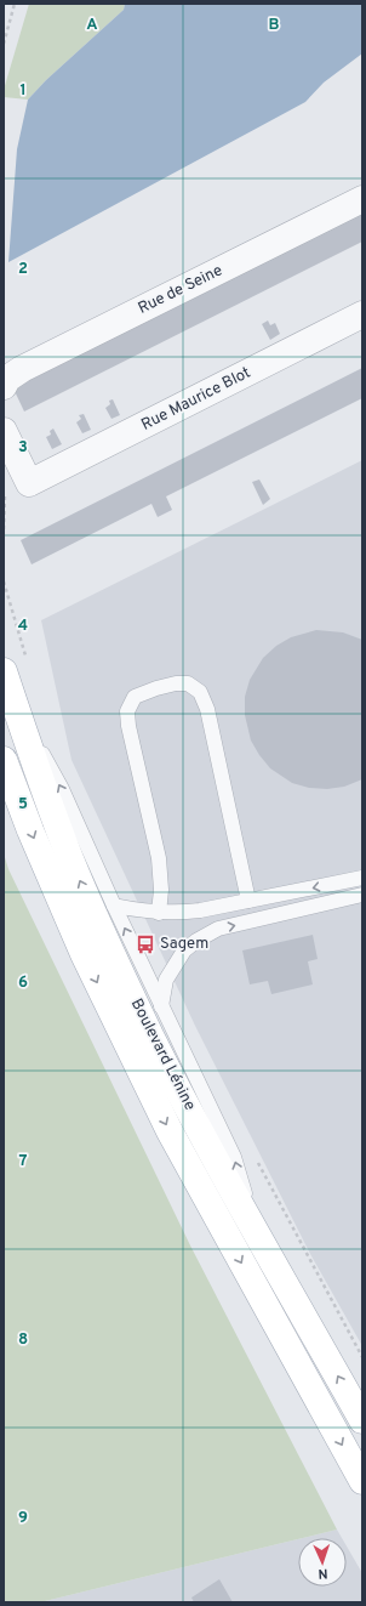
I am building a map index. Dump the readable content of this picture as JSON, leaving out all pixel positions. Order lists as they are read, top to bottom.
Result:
{
  "streets": {
    "main road": ["Boulevard Lénine"],
    "street": ["Rue de Seine", "Rue Maurice Blot"]
  },
  "places": {
    "bus stop": ["Sagem"]
  },
  "north": "bottom",
  "grid": {
    "columns": ["A", "B"],
    "rows": [
      "1",
      "2",
      "3",
      "4",
      "5",
      "6",
      "7",
      "8",
      "9"
    ]
  }
}
